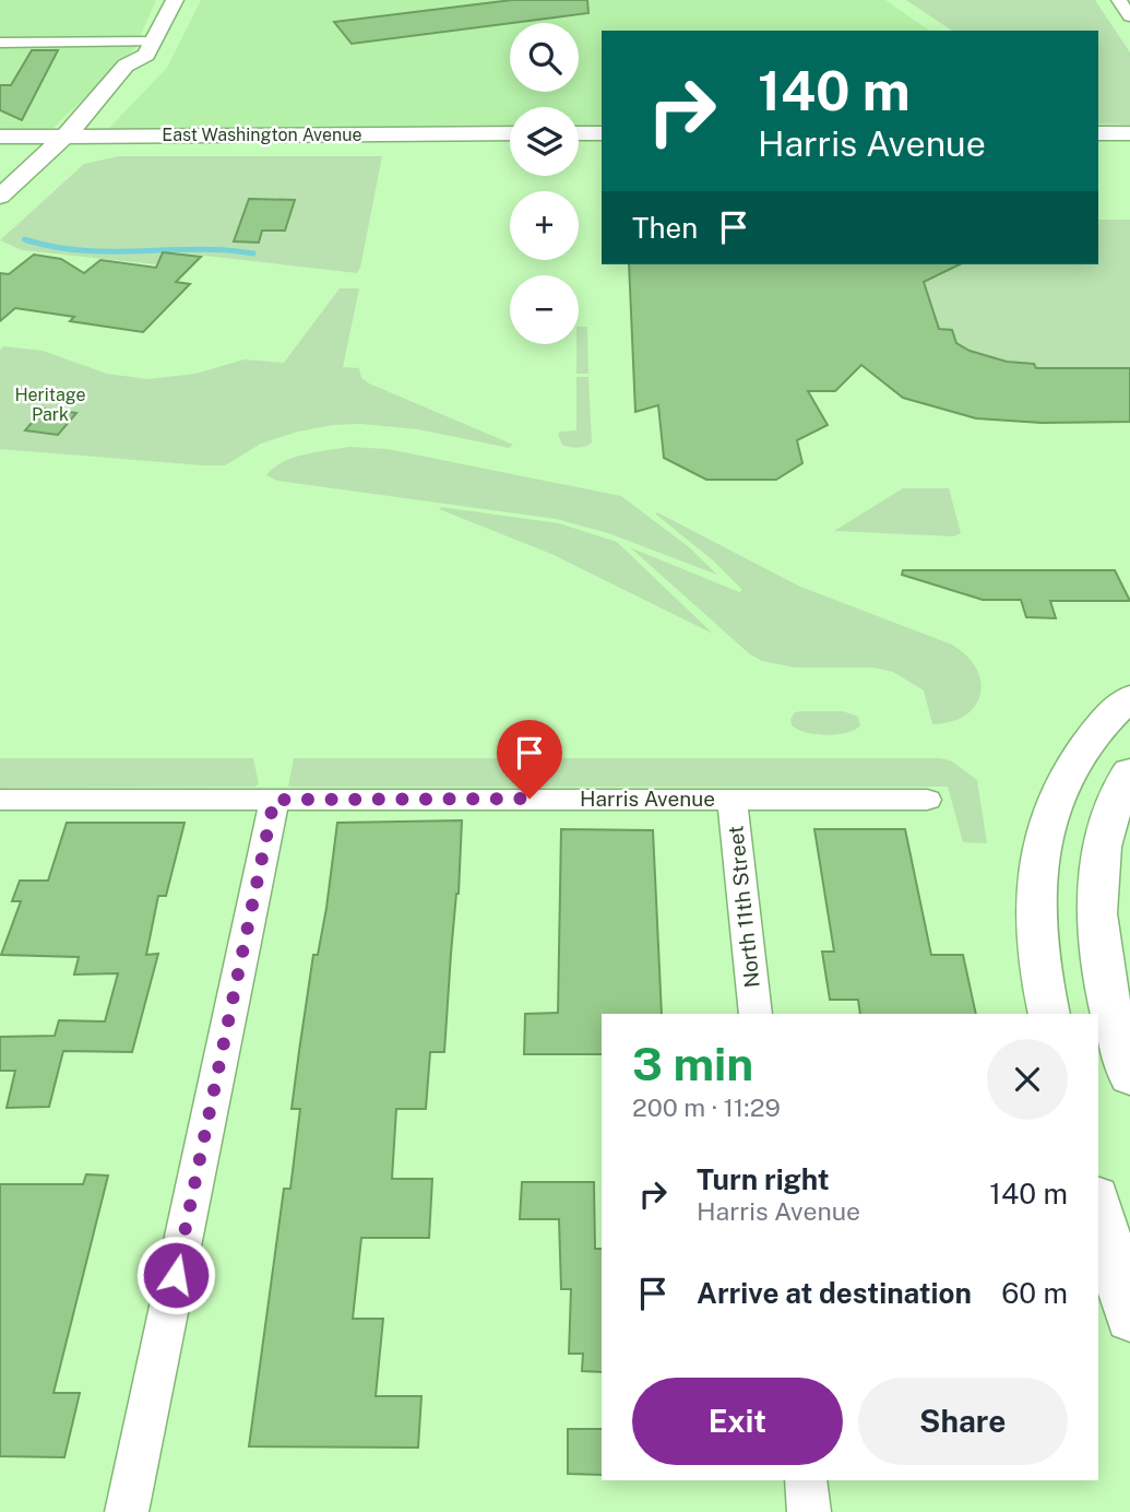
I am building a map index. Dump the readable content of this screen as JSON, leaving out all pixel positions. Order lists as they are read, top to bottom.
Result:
{
  "streets": {
    "main road": ["East Washington Avenue"],
    "street": ["Harris Avenue", "North 11th Street"]
  },
  "crossings": [
    ["Harris Avenue", "North 11th Street"]
  ],
  "parks": ["Heritage Park"],
  "page": {
    "map_buttons": ["+", "−"],
    "turn": ["140 m", "Harris Avenue"],
    "then": "Then",
    "heading": ["3 min", "200 m · 11:29"],
    "list": [
      {
        "name": "Turn right",
        "note": "Harris Avenue",
        "value": "140 m"
      },
      {
        "name": "Arrive at destination",
        "value": "60 m"
      }
    ],
    "buttons": ["Exit", "Share"]
  }
}
